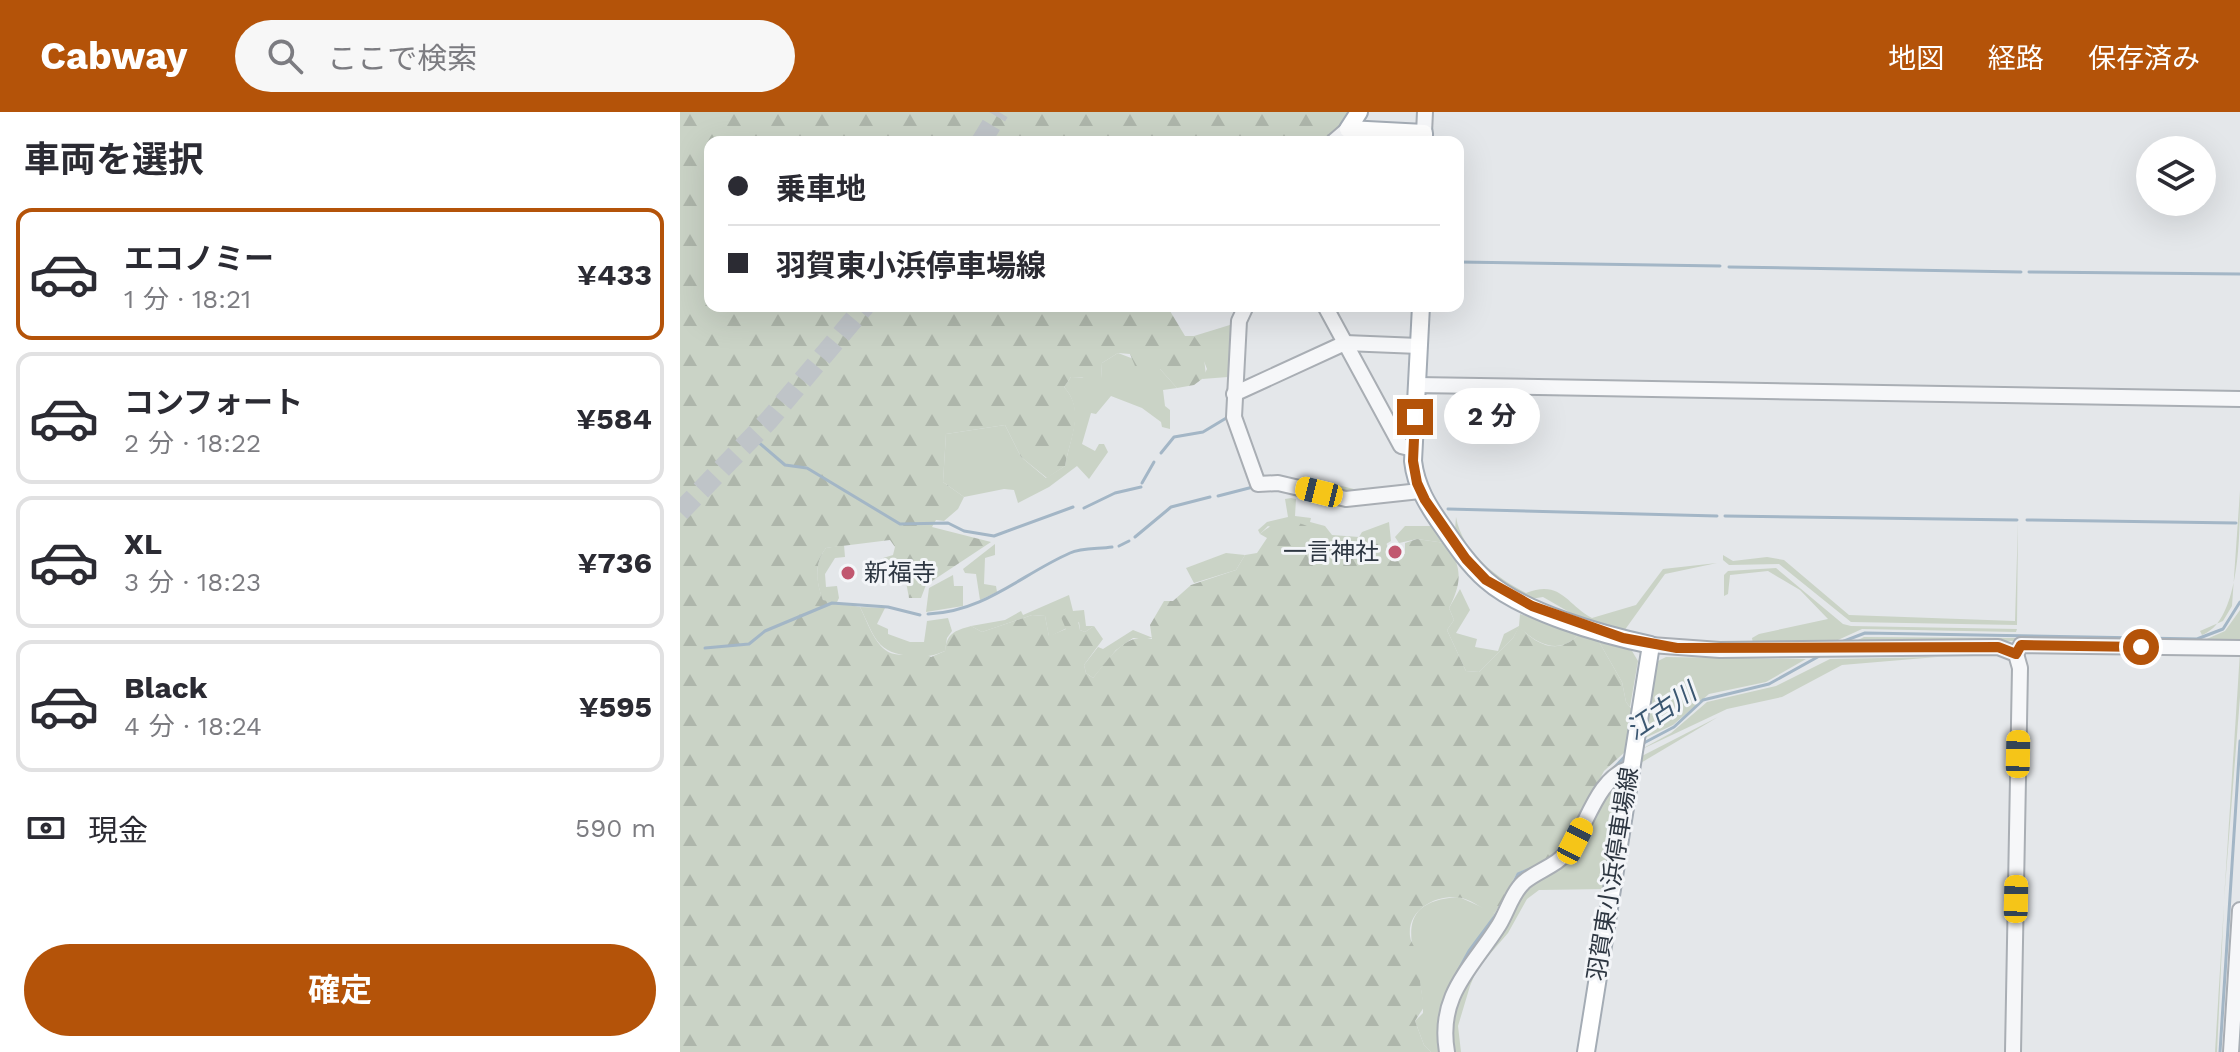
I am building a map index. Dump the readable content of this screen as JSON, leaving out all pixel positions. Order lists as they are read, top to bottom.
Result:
{
  "streets": {
    "main road": ["羽賀東小浜停車場線"]
  },
  "water": ["江古川"],
  "places": ["一言神社", "新福寺"],
  "page": {
    "header": "Cabway",
    "search": "ここで検索",
    "nav": ["地図", "経路", "保存済み"],
    "heading": "車両を選択",
    "banner": ["乗車地", "羽賀東小浜停車場線"],
    "list": [
      {
        "name": "エコノミー",
        "note": "1 分 · 18:21",
        "value": "¥433"
      },
      {
        "name": "コンフォート",
        "note": "2 分 · 18:22",
        "value": "¥584"
      },
      {
        "name": "XL",
        "note": "3 分 · 18:23",
        "value": "¥736"
      },
      {
        "name": "Black",
        "note": "4 分 · 18:24",
        "value": "¥595"
      }
    ],
    "bubble": "2 分",
    "pay": ["現金", "590 m"],
    "buttons": "確定"
  }
}
